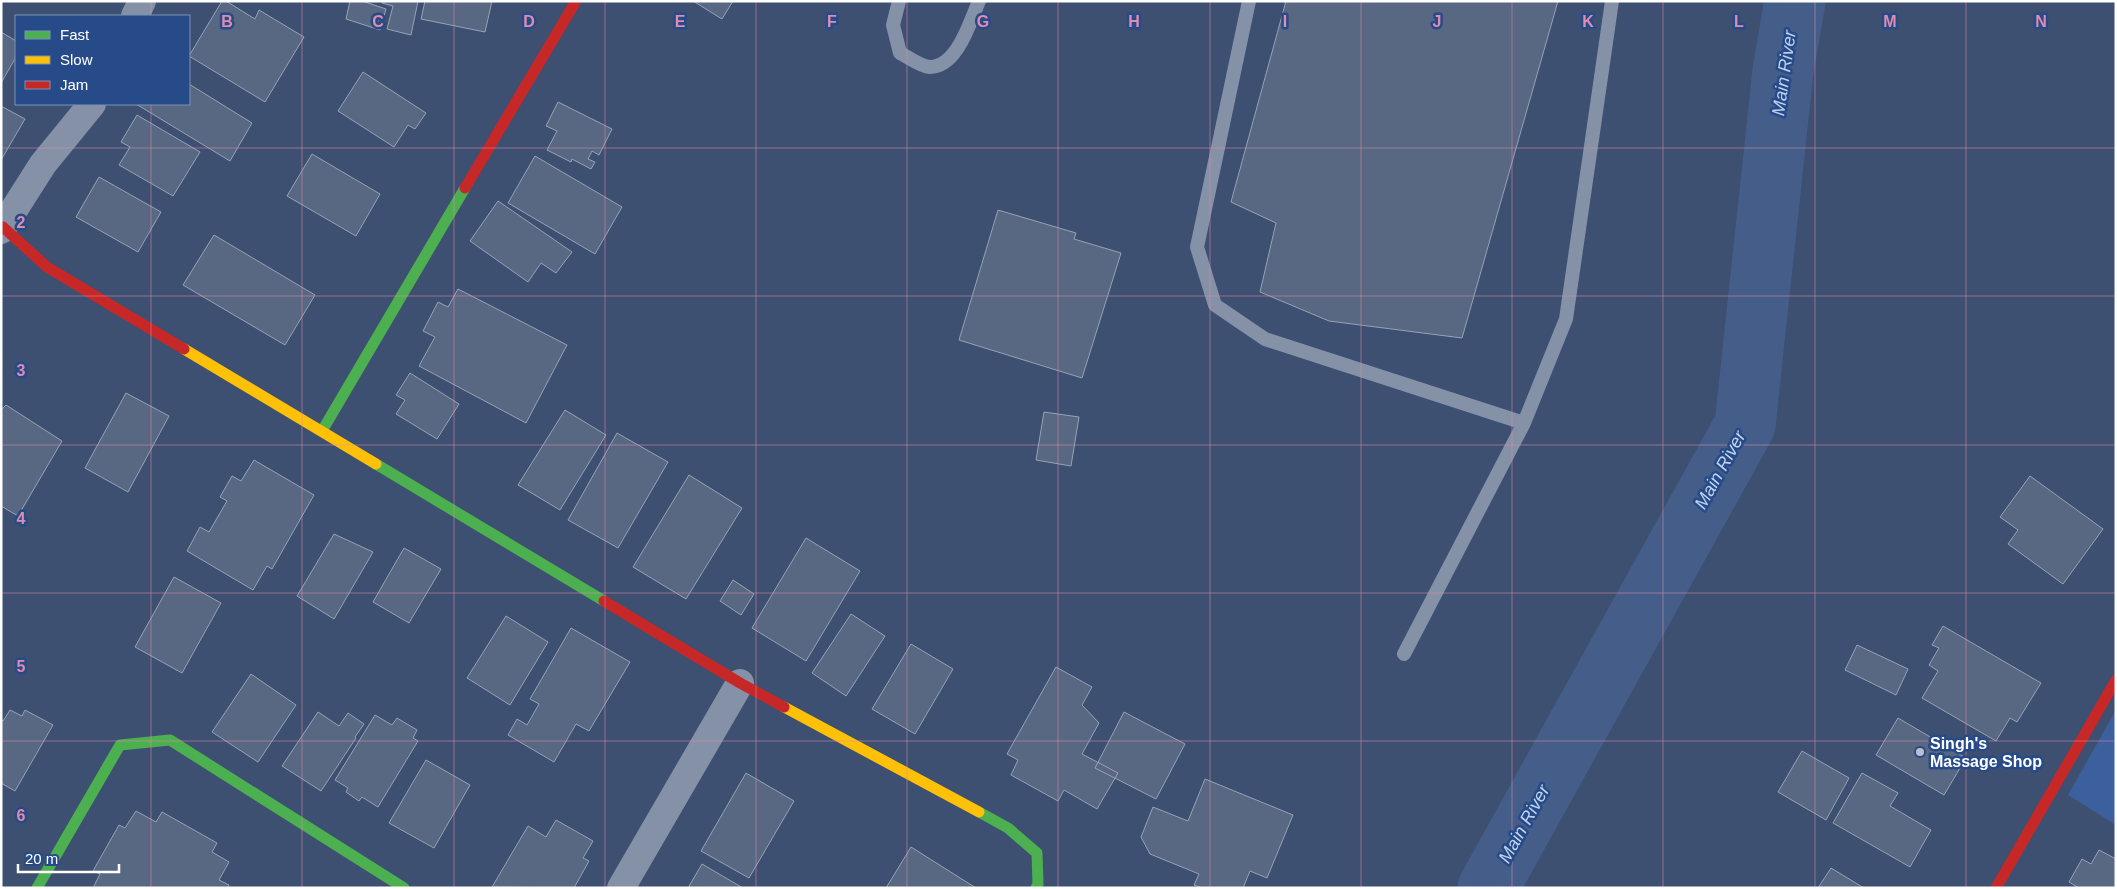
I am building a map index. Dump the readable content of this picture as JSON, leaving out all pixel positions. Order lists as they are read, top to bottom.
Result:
{
  "water": ["Main River"],
  "places": ["Singh's Massage Shop"],
  "legend": ["Fast", "Slow", "Jam"],
  "scale_bar": "20 m",
  "grid": {
    "columns": [
      "B",
      "C",
      "D",
      "E",
      "F",
      "G",
      "H",
      "I",
      "J",
      "K",
      "L",
      "M",
      "N"
    ],
    "rows": [
      "2",
      "3",
      "4",
      "5",
      "6"
    ]
  }
}
